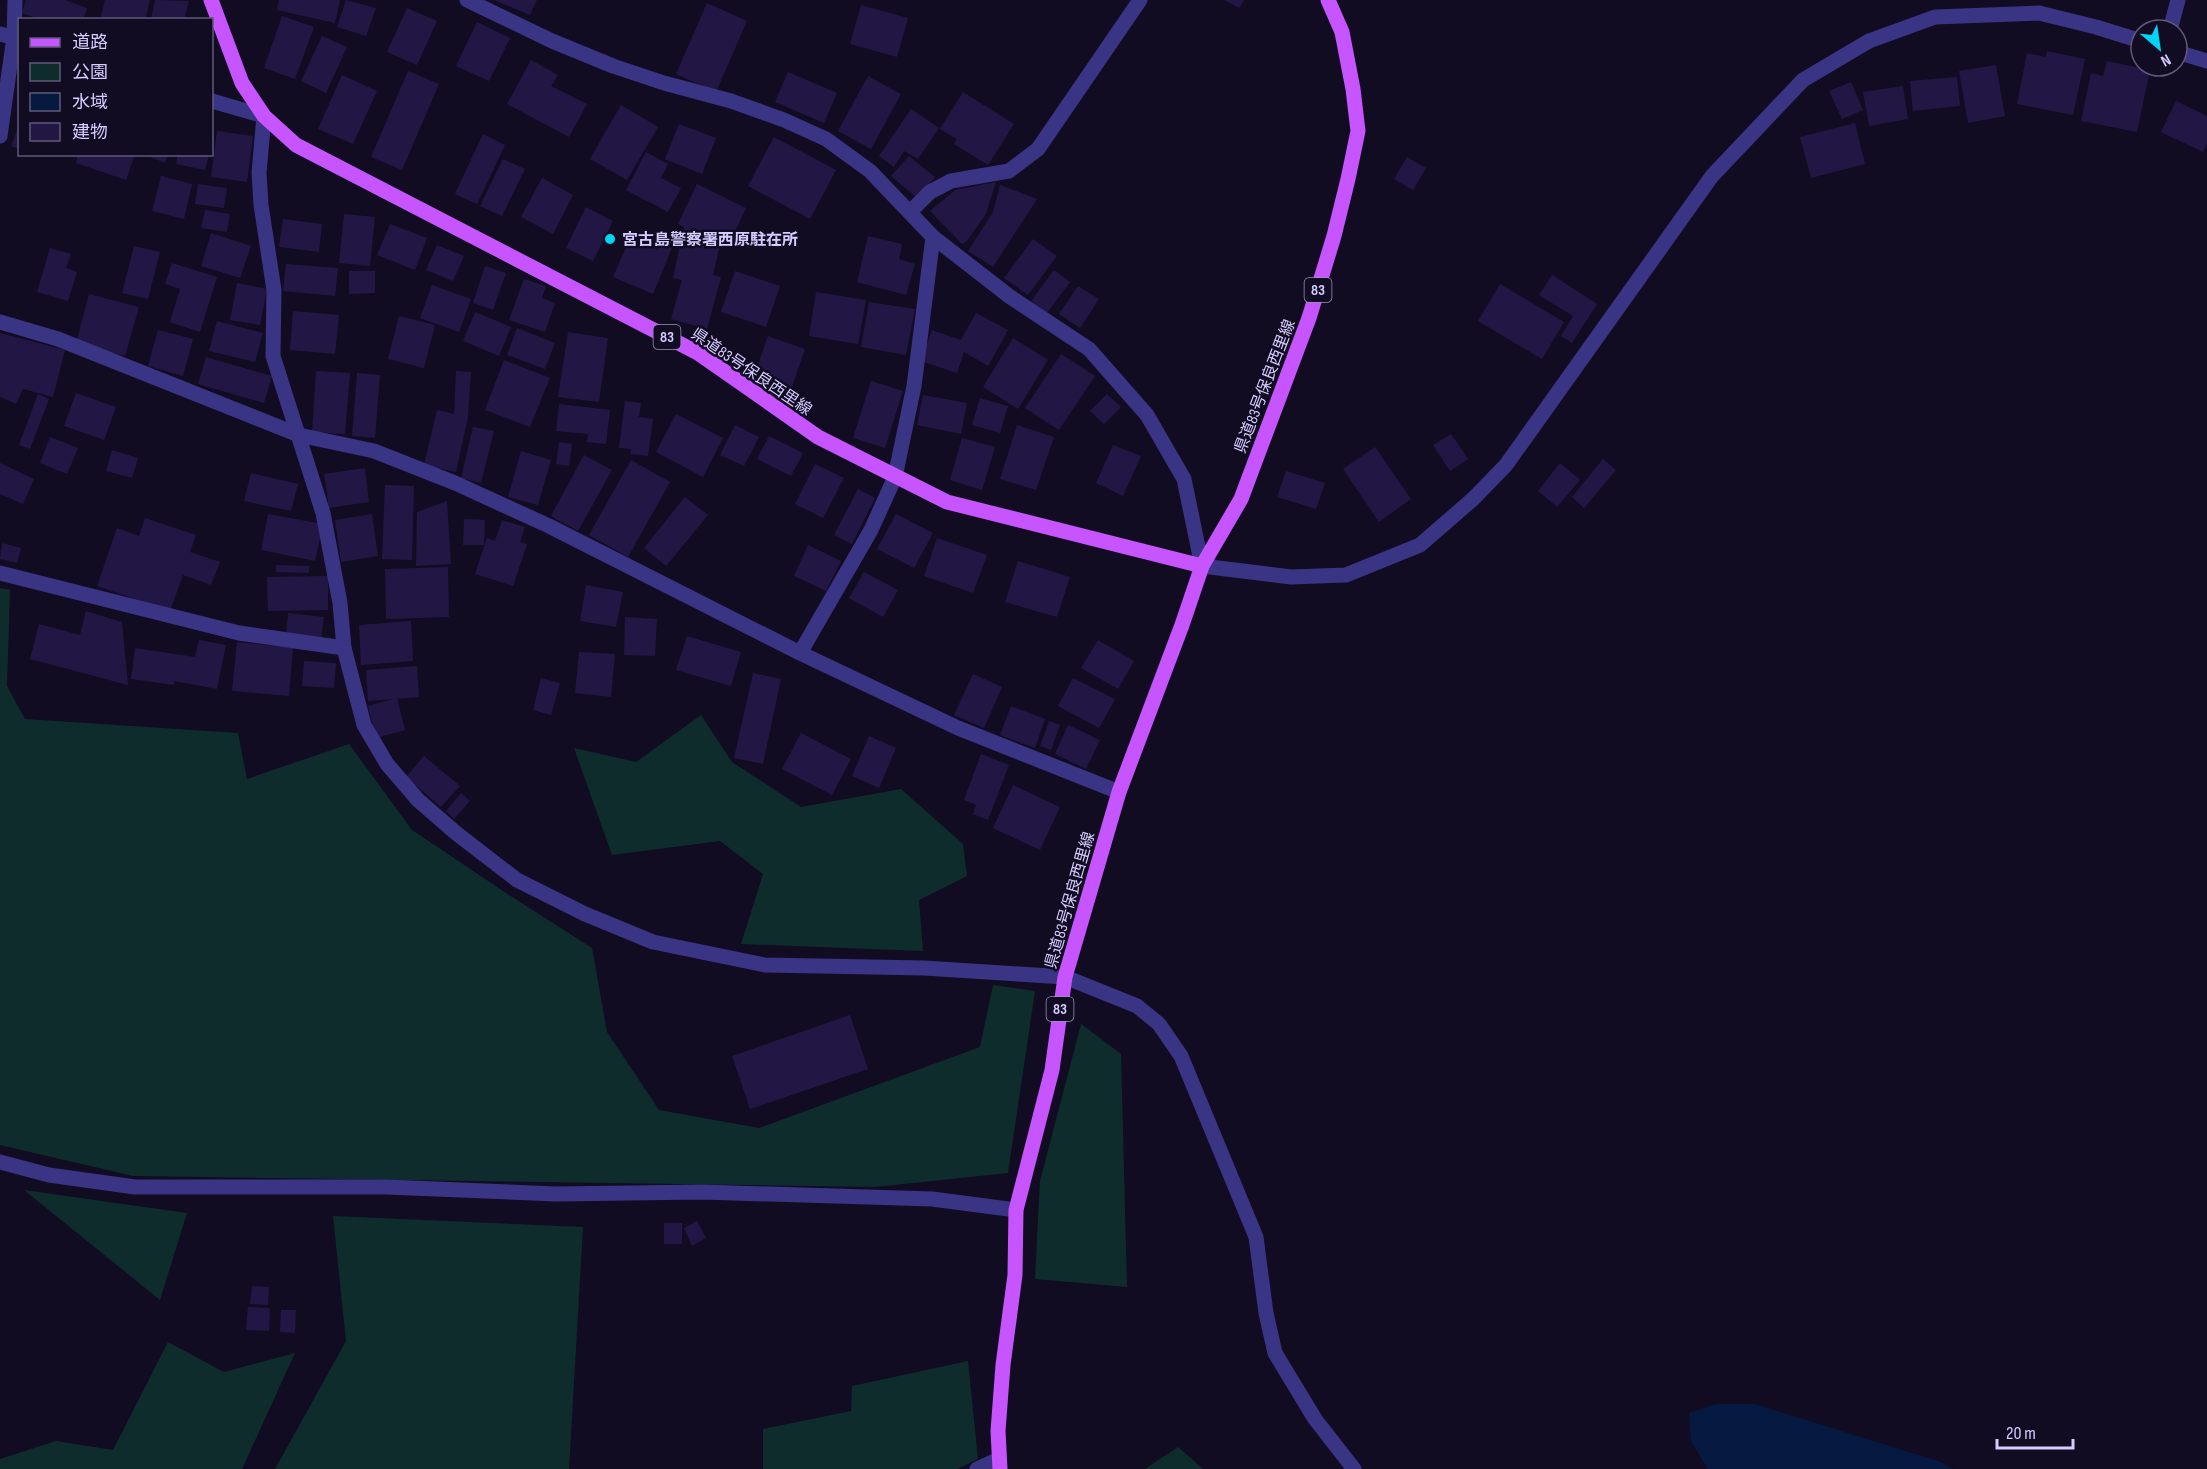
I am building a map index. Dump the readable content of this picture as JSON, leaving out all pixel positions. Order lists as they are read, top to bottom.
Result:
{
  "streets": {
    "main road": ["83", "県道83号保良西里線"]
  },
  "places": ["宮古島警察署西原駐在所"],
  "legend": [
    "道路",
    "公園",
    "水域",
    "建物"
  ],
  "scale_bar": "20 m",
  "north": "bottom right"
}
